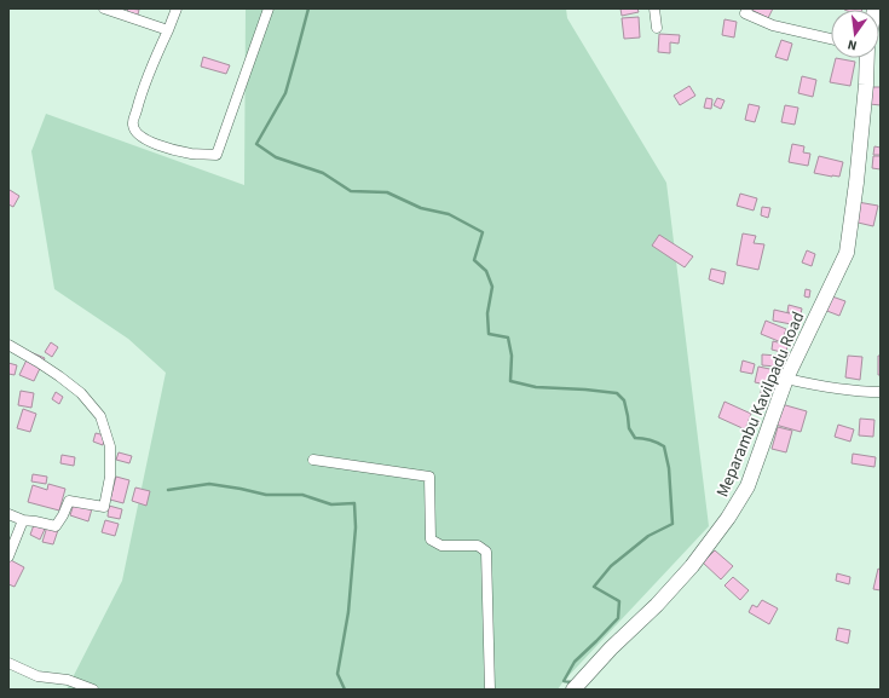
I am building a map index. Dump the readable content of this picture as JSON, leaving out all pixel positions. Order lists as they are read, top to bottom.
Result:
{
  "streets": {
    "main road": ["Meparambu Kavilpadu Road"]
  },
  "north": "bottom"
}
